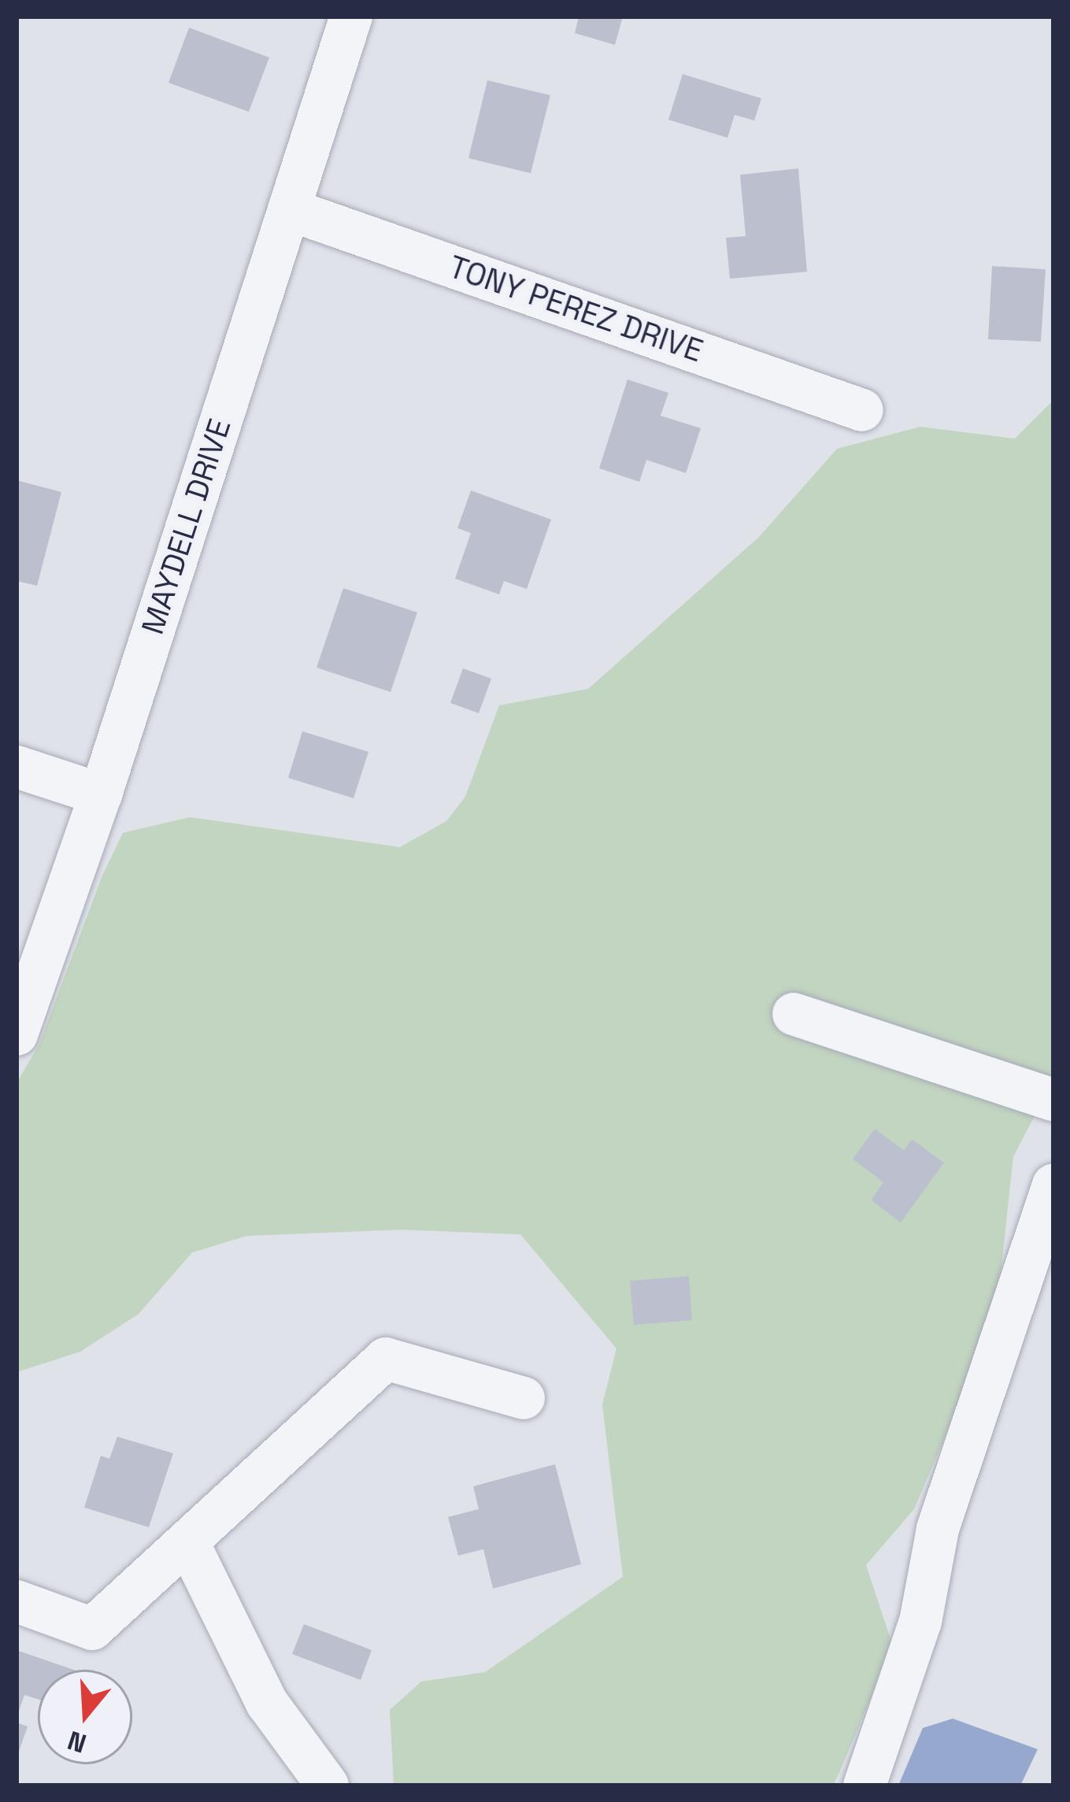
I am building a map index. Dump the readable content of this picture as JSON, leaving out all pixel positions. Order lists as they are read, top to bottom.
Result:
{
  "streets": {
    "street": ["TONY PEREZ DRIVE", "MAYDELL DRIVE"]
  },
  "crossings": [
    ["TONY PEREZ DRIVE", "MAYDELL DRIVE"]
  ],
  "north": "bottom"
}
